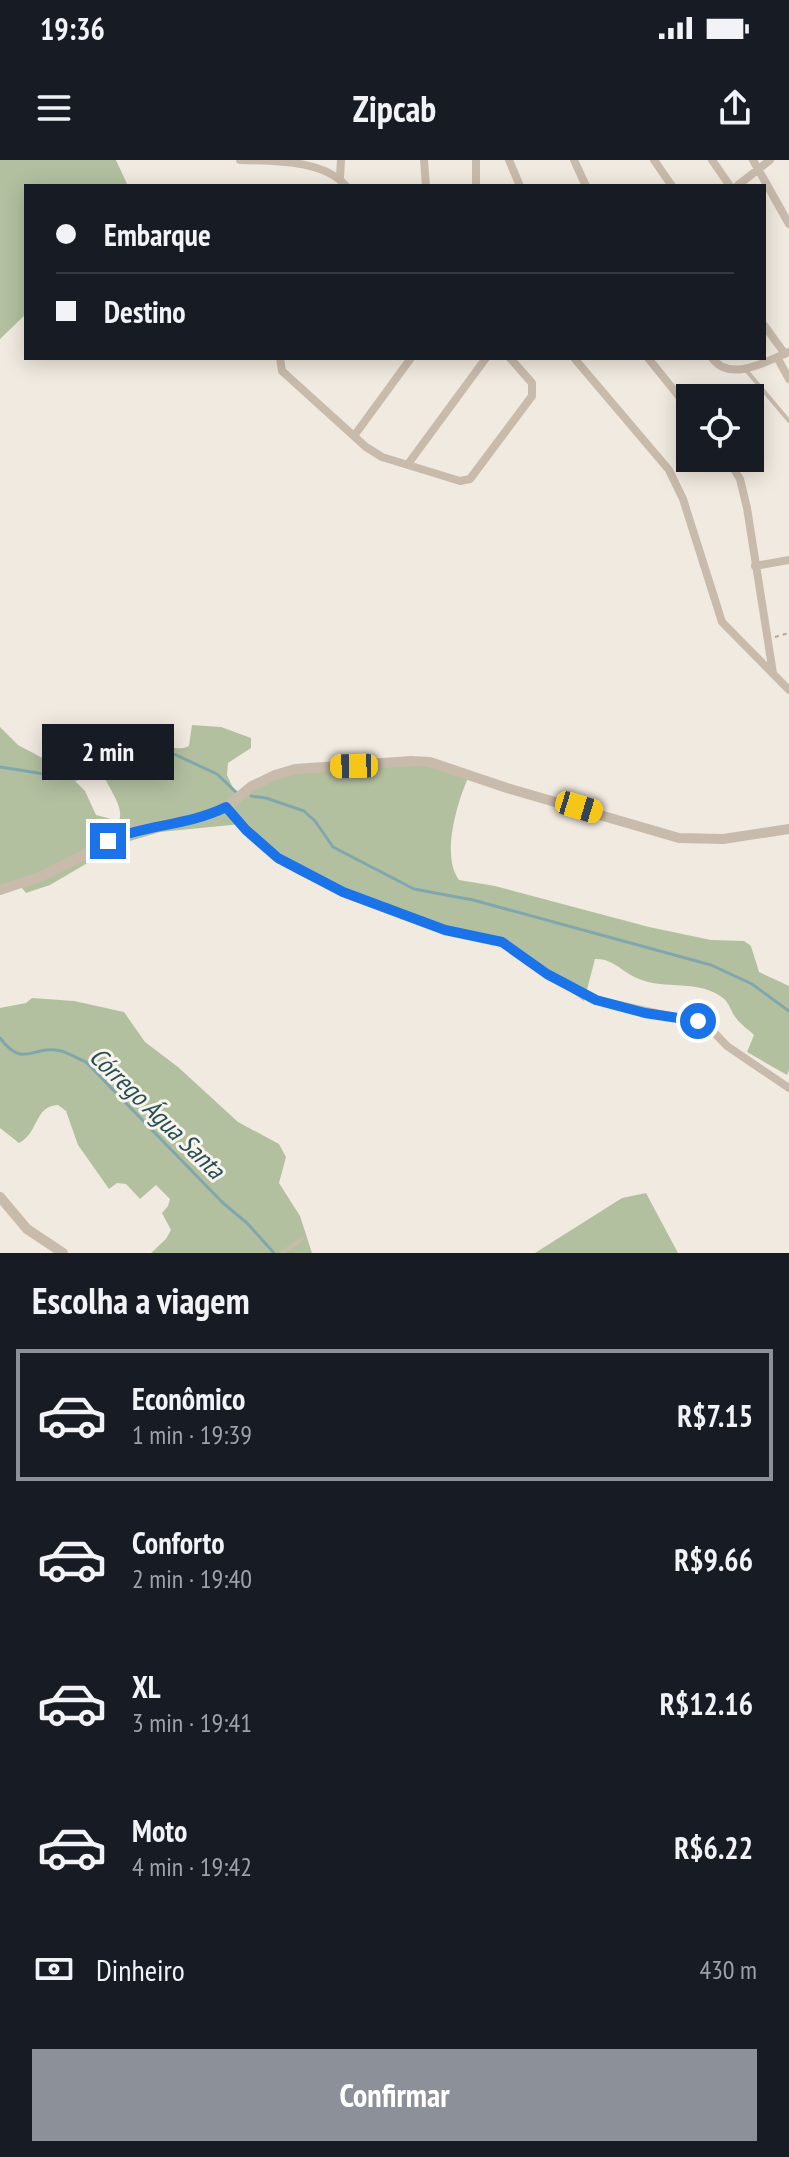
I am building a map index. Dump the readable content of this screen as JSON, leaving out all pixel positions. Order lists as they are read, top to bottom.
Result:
{
  "water": ["Córrego Água Santa"],
  "page": {
    "status": "19:36",
    "header": "Zipcab",
    "banner": ["Embarque", "Destino"],
    "bubble": "2 min",
    "heading": "Escolha a viagem",
    "list": [
      {
        "name": "Econômico",
        "note": "1 min · 19:39",
        "value": "R$7.15"
      },
      {
        "name": "Conforto",
        "note": "2 min · 19:40",
        "value": "R$9.66"
      },
      {
        "name": "XL",
        "note": "3 min · 19:41",
        "value": "R$12.16"
      },
      {
        "name": "Moto",
        "note": "4 min · 19:42",
        "value": "R$6.22"
      }
    ],
    "pay": ["Dinheiro", "430 m"],
    "buttons": "Confirmar"
  }
}
